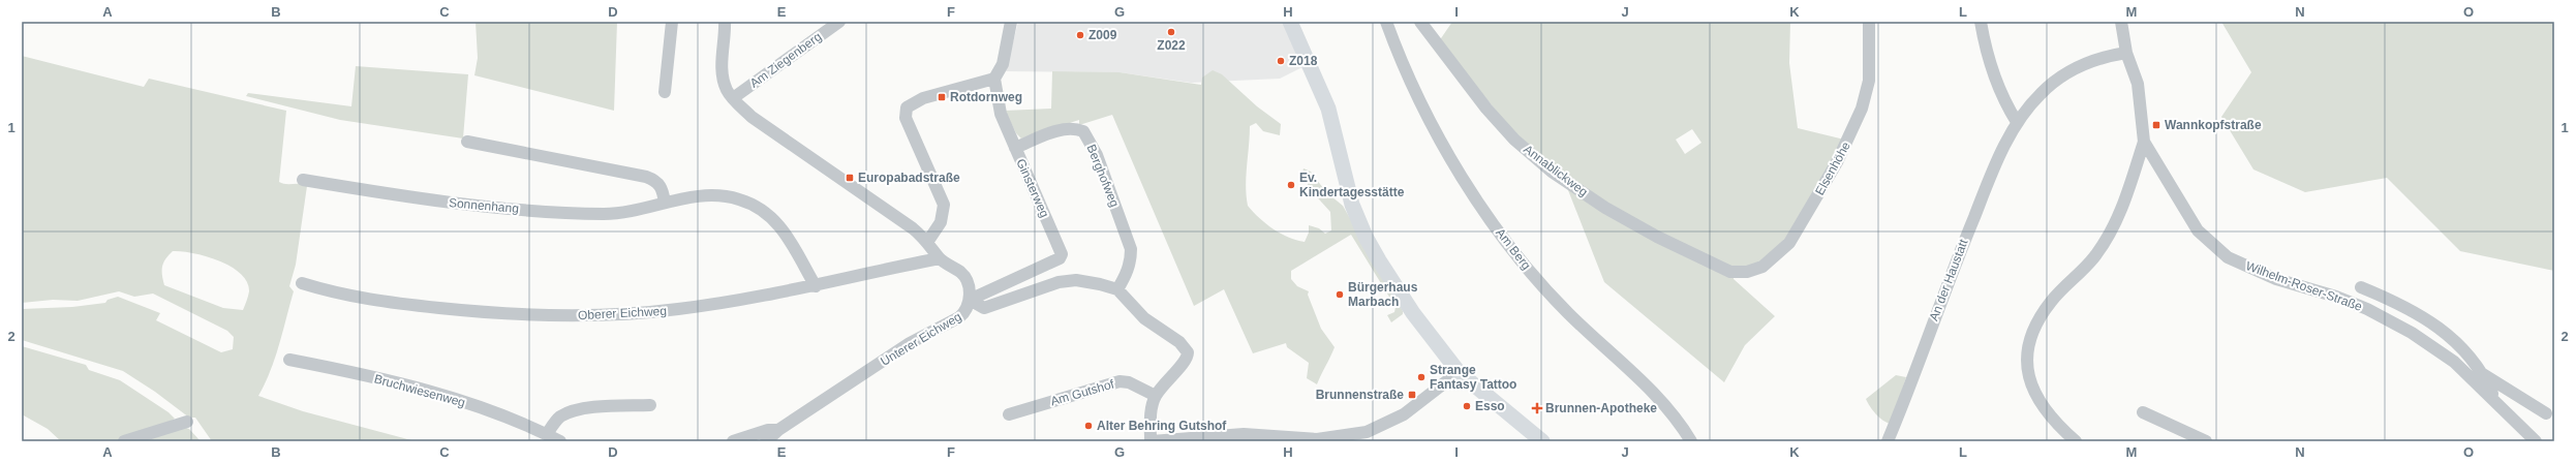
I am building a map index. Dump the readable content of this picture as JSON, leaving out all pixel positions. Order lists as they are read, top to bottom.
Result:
{
  "streets": {
    "street": [
      "Am Ziegenberg",
      "Elsenhöhe",
      "Annablickweg",
      "Berghofweg",
      "Ginsterweg",
      "Sonnenhang",
      "Am Berg",
      "An der Haustatt",
      "Wilhelm-Roser-Straße",
      "Oberer Eichweg",
      "Unterer Eichweg",
      "Bruchwiesenweg",
      "Am Gutshof"
    ]
  },
  "crossings": [
    ["Elsenhöhe", "Annablickweg"],
    ["Berghofweg", "Ginsterweg"],
    ["Ginsterweg", "Unterer Eichweg"],
    ["Sonnenhang", "Oberer Eichweg"],
    ["Oberer Eichweg", "Unterer Eichweg"]
  ],
  "places": {
    "other": [
      "Z022",
      "Z009",
      "Z018",
      "Ev. Kindertagesstätte",
      "Bürgerhaus Marbach",
      "Strange Fantasy Tattoo",
      "Esso",
      "Alter Behring Gutshof"
    ],
    "transit": [
      "Rotdornweg",
      "Wannkopfstraße",
      "Europabadstraße",
      "Brunnenstraße"
    ],
    "health": ["Brunnen-Apotheke"]
  },
  "grid": {
    "columns": [
      "A",
      "B",
      "C",
      "D",
      "E",
      "F",
      "G",
      "H",
      "I",
      "J",
      "K",
      "L",
      "M",
      "N",
      "O"
    ],
    "rows": ["1", "2"]
  }
}
